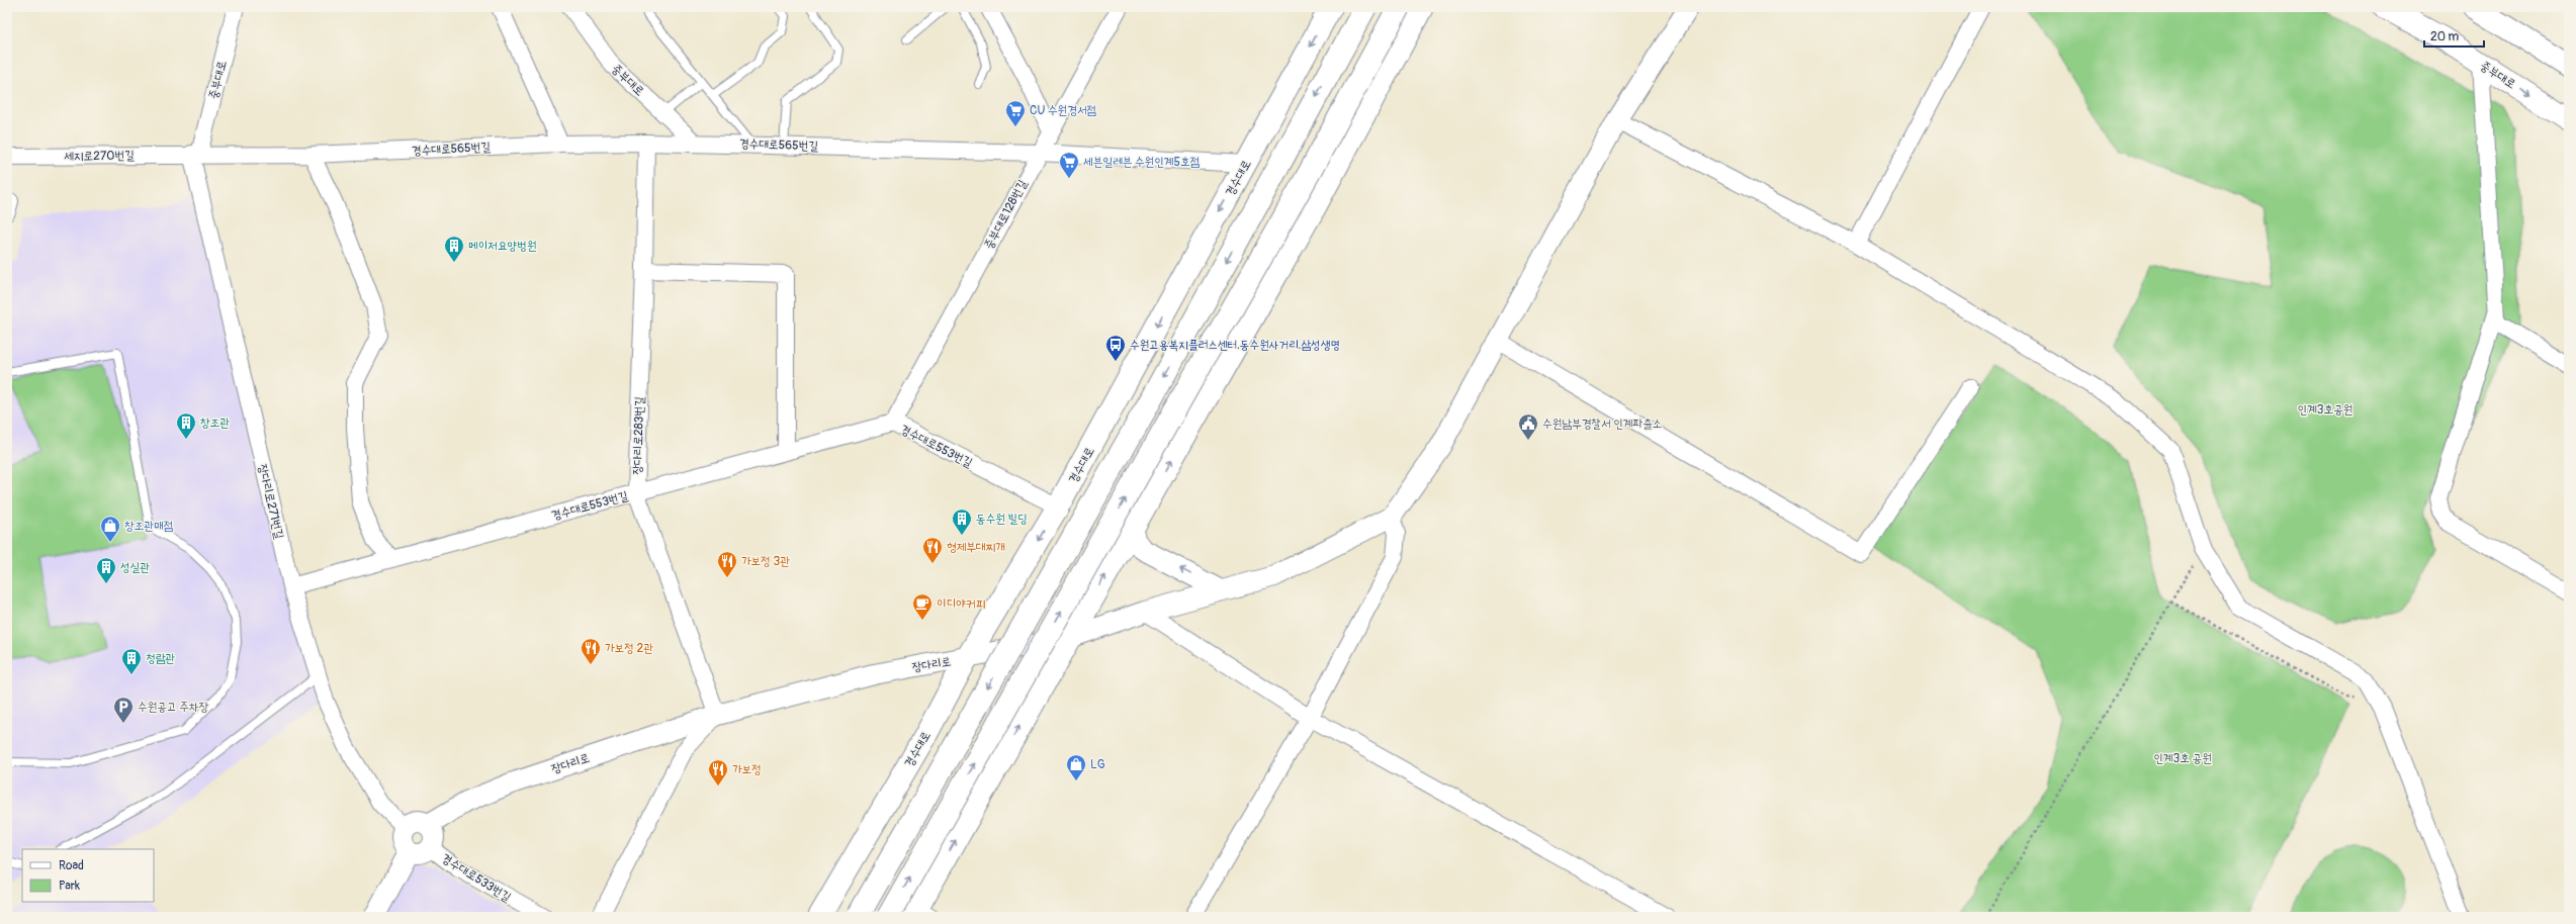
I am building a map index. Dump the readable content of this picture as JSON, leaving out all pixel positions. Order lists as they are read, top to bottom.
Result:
{
  "streets": {
    "main road": ["중부대로", "경수대로"],
    "street": [
      "경수대로565번길",
      "세지로270번길",
      "중부대로128번길",
      "장다리로283번길",
      "경수대로553번길",
      "장다리로271번길",
      "장다리로",
      "경수대로533번길"
    ]
  },
  "crossings": [
    ["중부대로", "경수대로565번길"],
    ["중부대로", "세지로270번길"],
    ["중부대로", "장다리로271번길"],
    ["경수대로565번길", "세지로270번길"],
    ["경수대로565번길", "경수대로"],
    ["경수대로565번길", "중부대로128번길"],
    ["경수대로565번길", "장다리로283번길"],
    ["경수대로565번길", "장다리로271번길"],
    ["세지로270번길", "장다리로271번길"],
    ["경수대로", "경수대로553번길"],
    ["경수대로", "장다리로"],
    ["중부대로128번길", "경수대로553번길"],
    ["장다리로283번길", "경수대로553번길"],
    ["장다리로283번길", "장다리로"],
    ["경수대로553번길", "장다리로271번길"],
    ["장다리로271번길", "장다리로"],
    ["장다리로271번길", "경수대로533번길"],
    ["장다리로", "경수대로533번길"]
  ],
  "parks": ["인계3호공원", "인계3호 공원"],
  "places": {
    "supermarket": ["CU 수원경서점", "세븐일레븐 수원인계5호점"],
    "building": [
      "메이저요양벙원",
      "창조관",
      "동수원 빌딩",
      "성실관",
      "청람관"
    ],
    "bus stop": ["수원고용복지플러스센터.동수원사거리.삼성생명"],
    "public building": ["수원남부경찰서 인계파출소"],
    "shop": ["창조관매점", "LG"],
    "restaurant": [
      "형제부대찌개",
      "가보정 3관",
      "가보정 2관",
      "가보정"
    ],
    "cafe": ["이디야커피"],
    "parking": ["수원공고 주차장"]
  },
  "legend": ["Road", "Park"],
  "scale_bar": "20 m"
}
